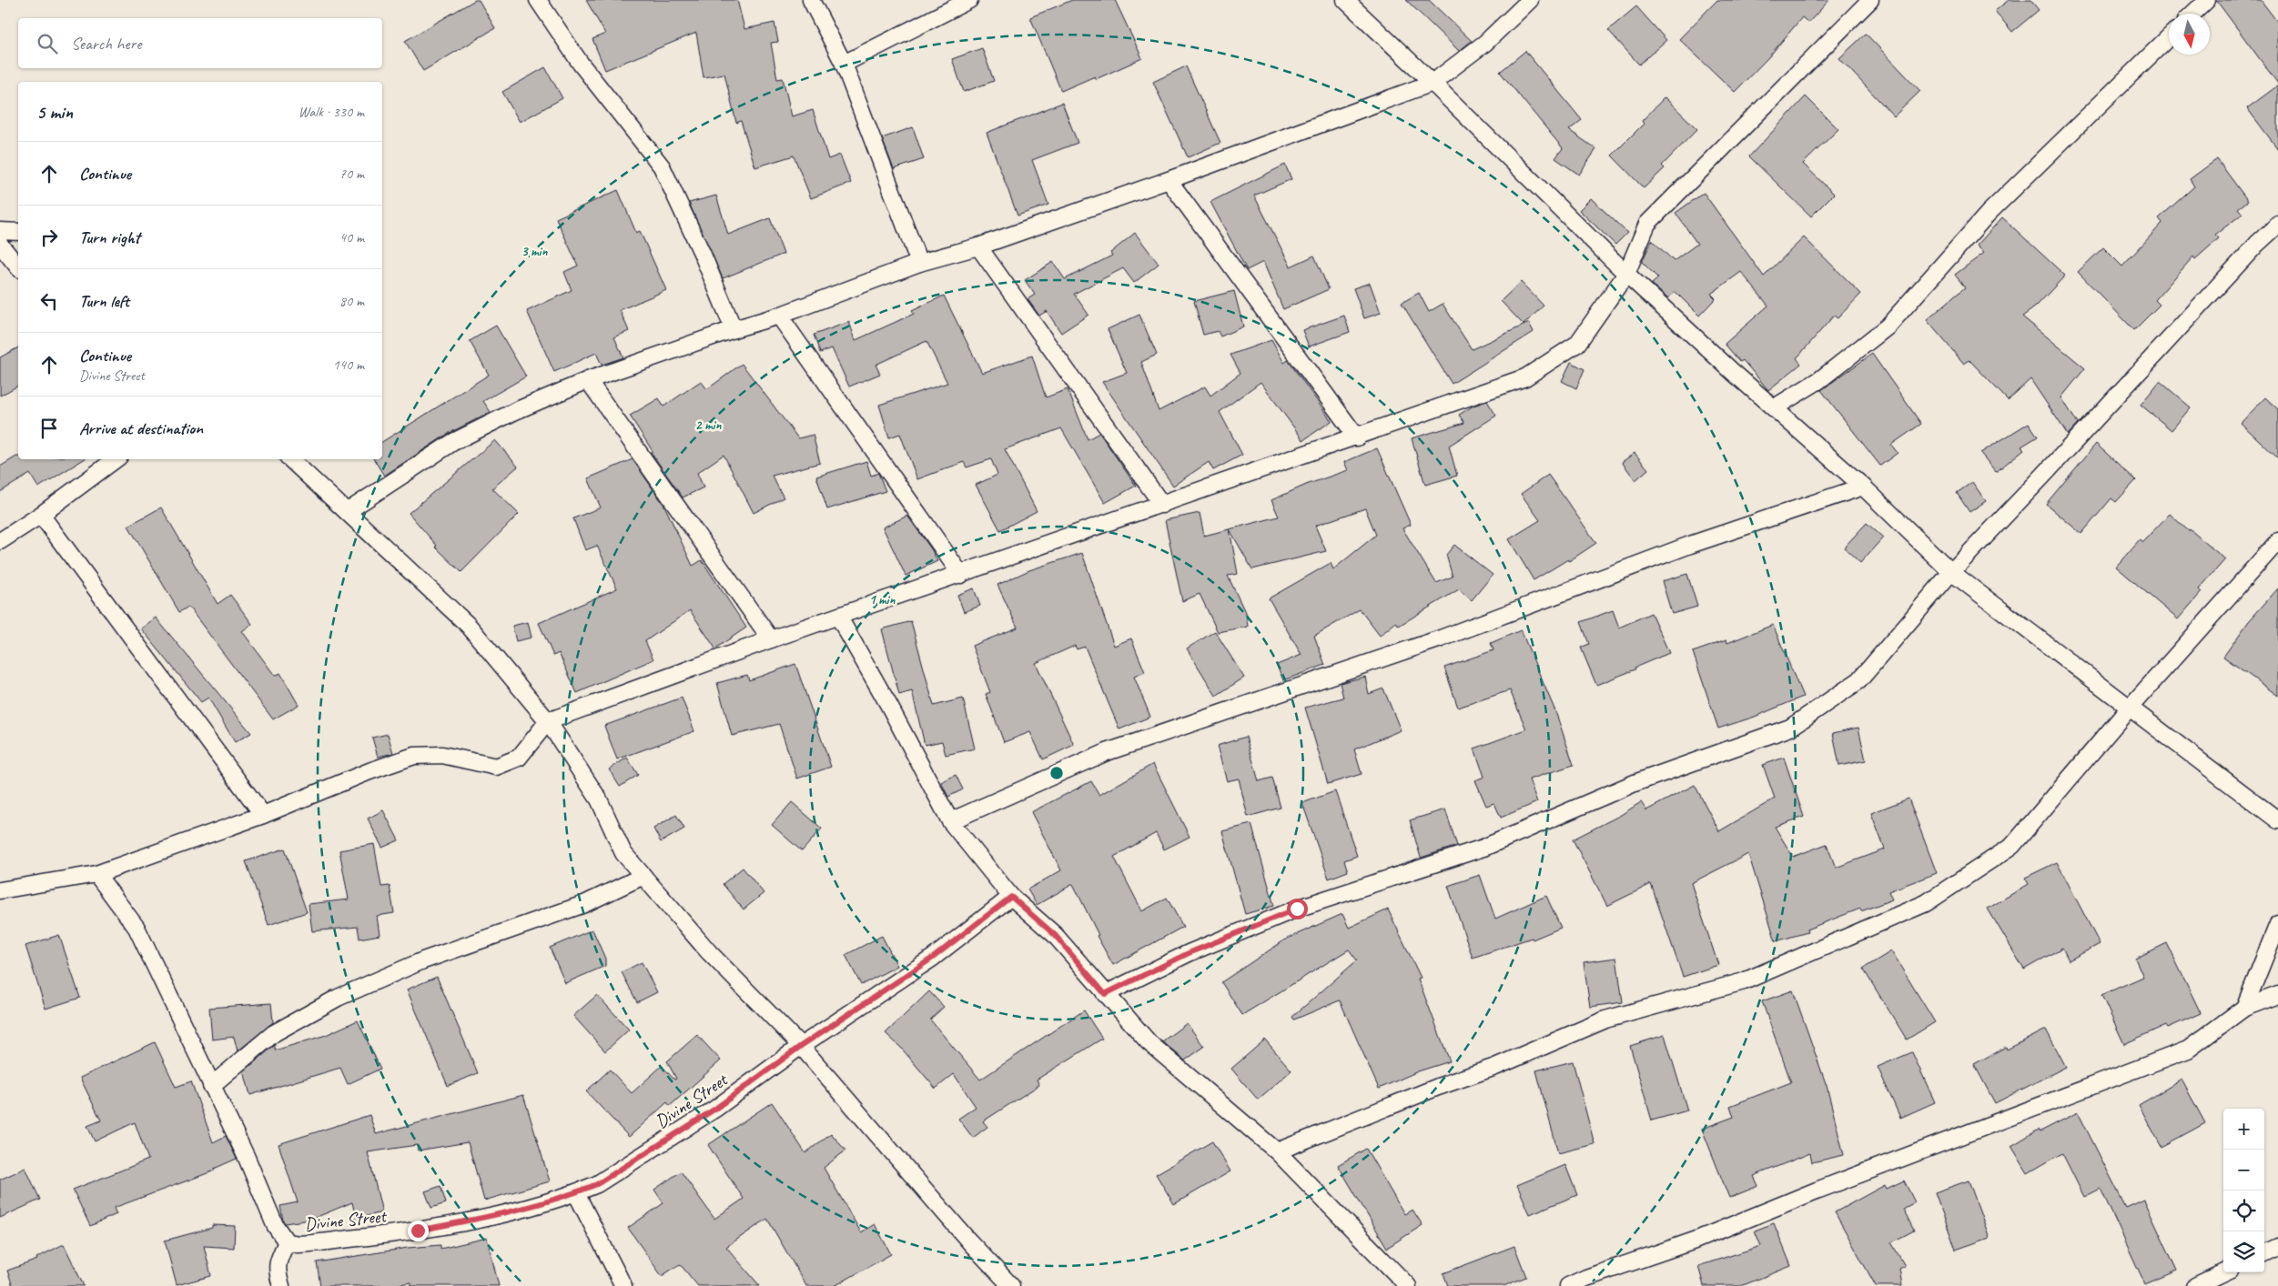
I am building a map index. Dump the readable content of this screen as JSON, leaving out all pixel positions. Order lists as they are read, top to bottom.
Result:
{
  "streets": {
    "street": ["Divine Street"]
  },
  "north": "bottom",
  "page": {
    "search": "Search here",
    "heading": ["5 min", "Walk · 330 m"],
    "list": [
      ["Continue", "70 m"],
      ["Turn right", "40 m"],
      ["Turn left", "80 m"],
      ["Continue", "Divine Street", "140 m"],
      "Arrive at destination"
    ],
    "map_buttons": ["+", "−"]
  },
  "rings": ["3 min", "2 min", "1 min"]
}
